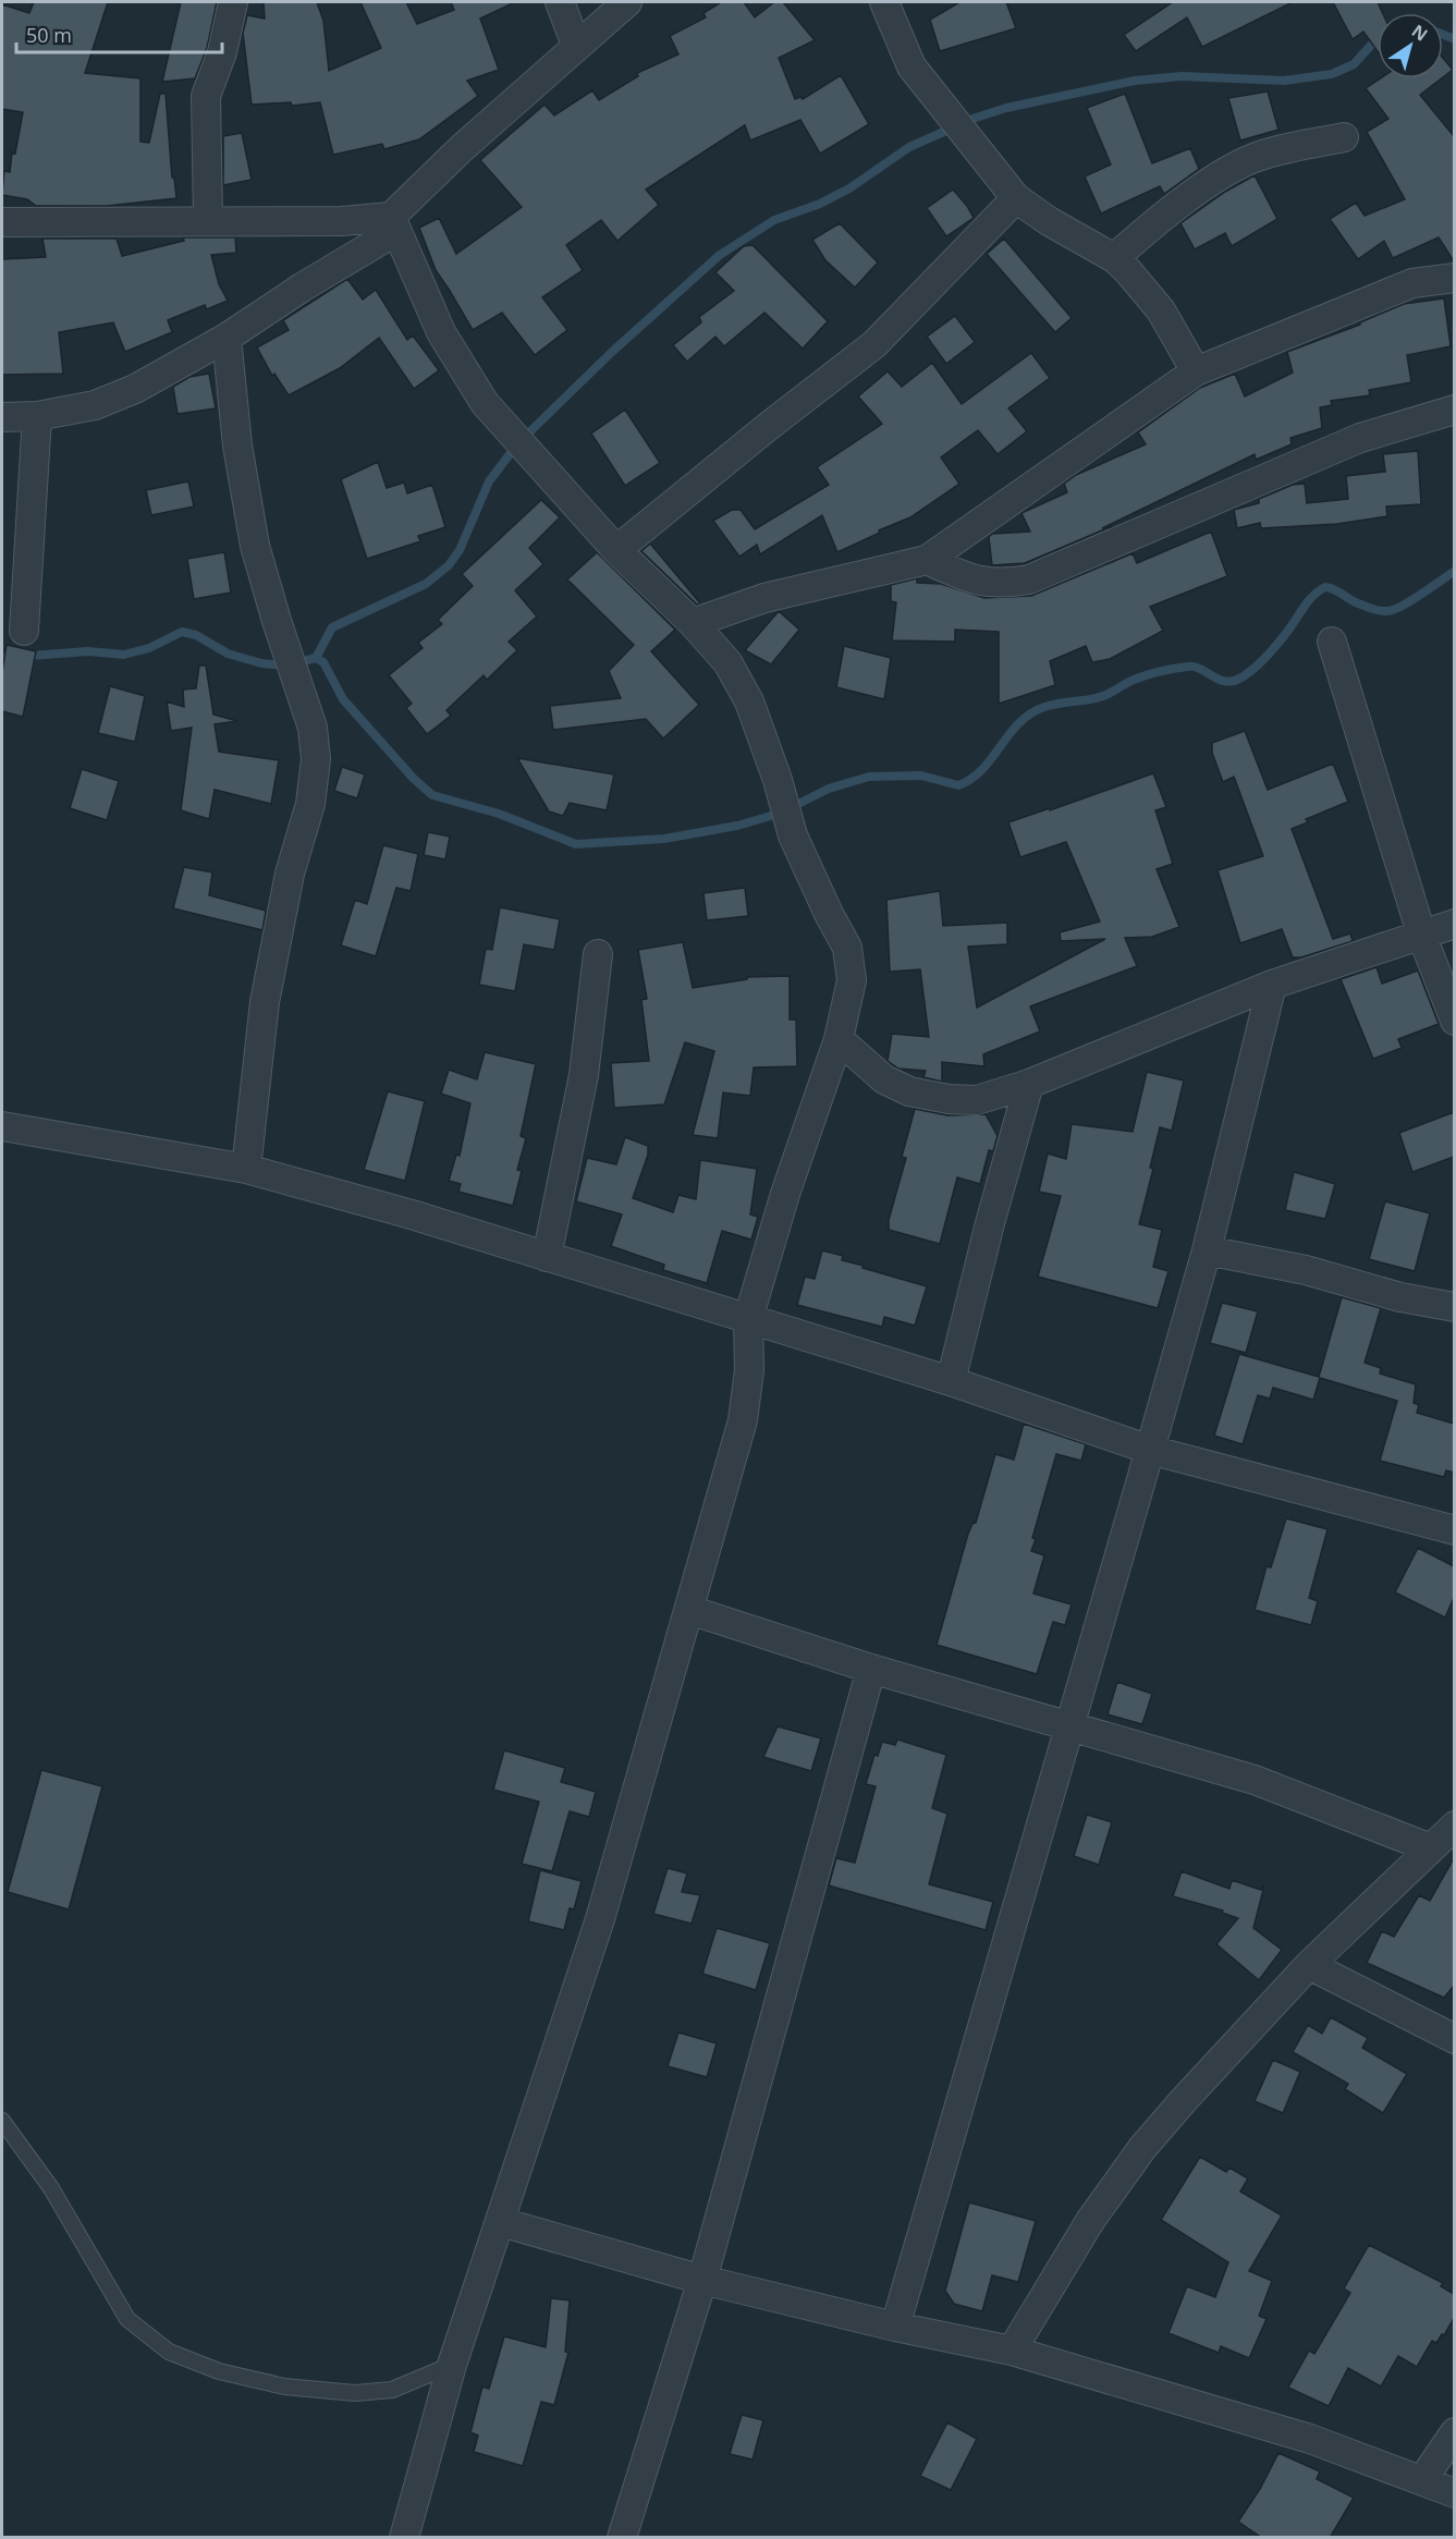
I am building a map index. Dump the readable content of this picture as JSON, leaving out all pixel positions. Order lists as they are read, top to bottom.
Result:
{
  "scale_bar": "50 m",
  "north": "top right"
}
